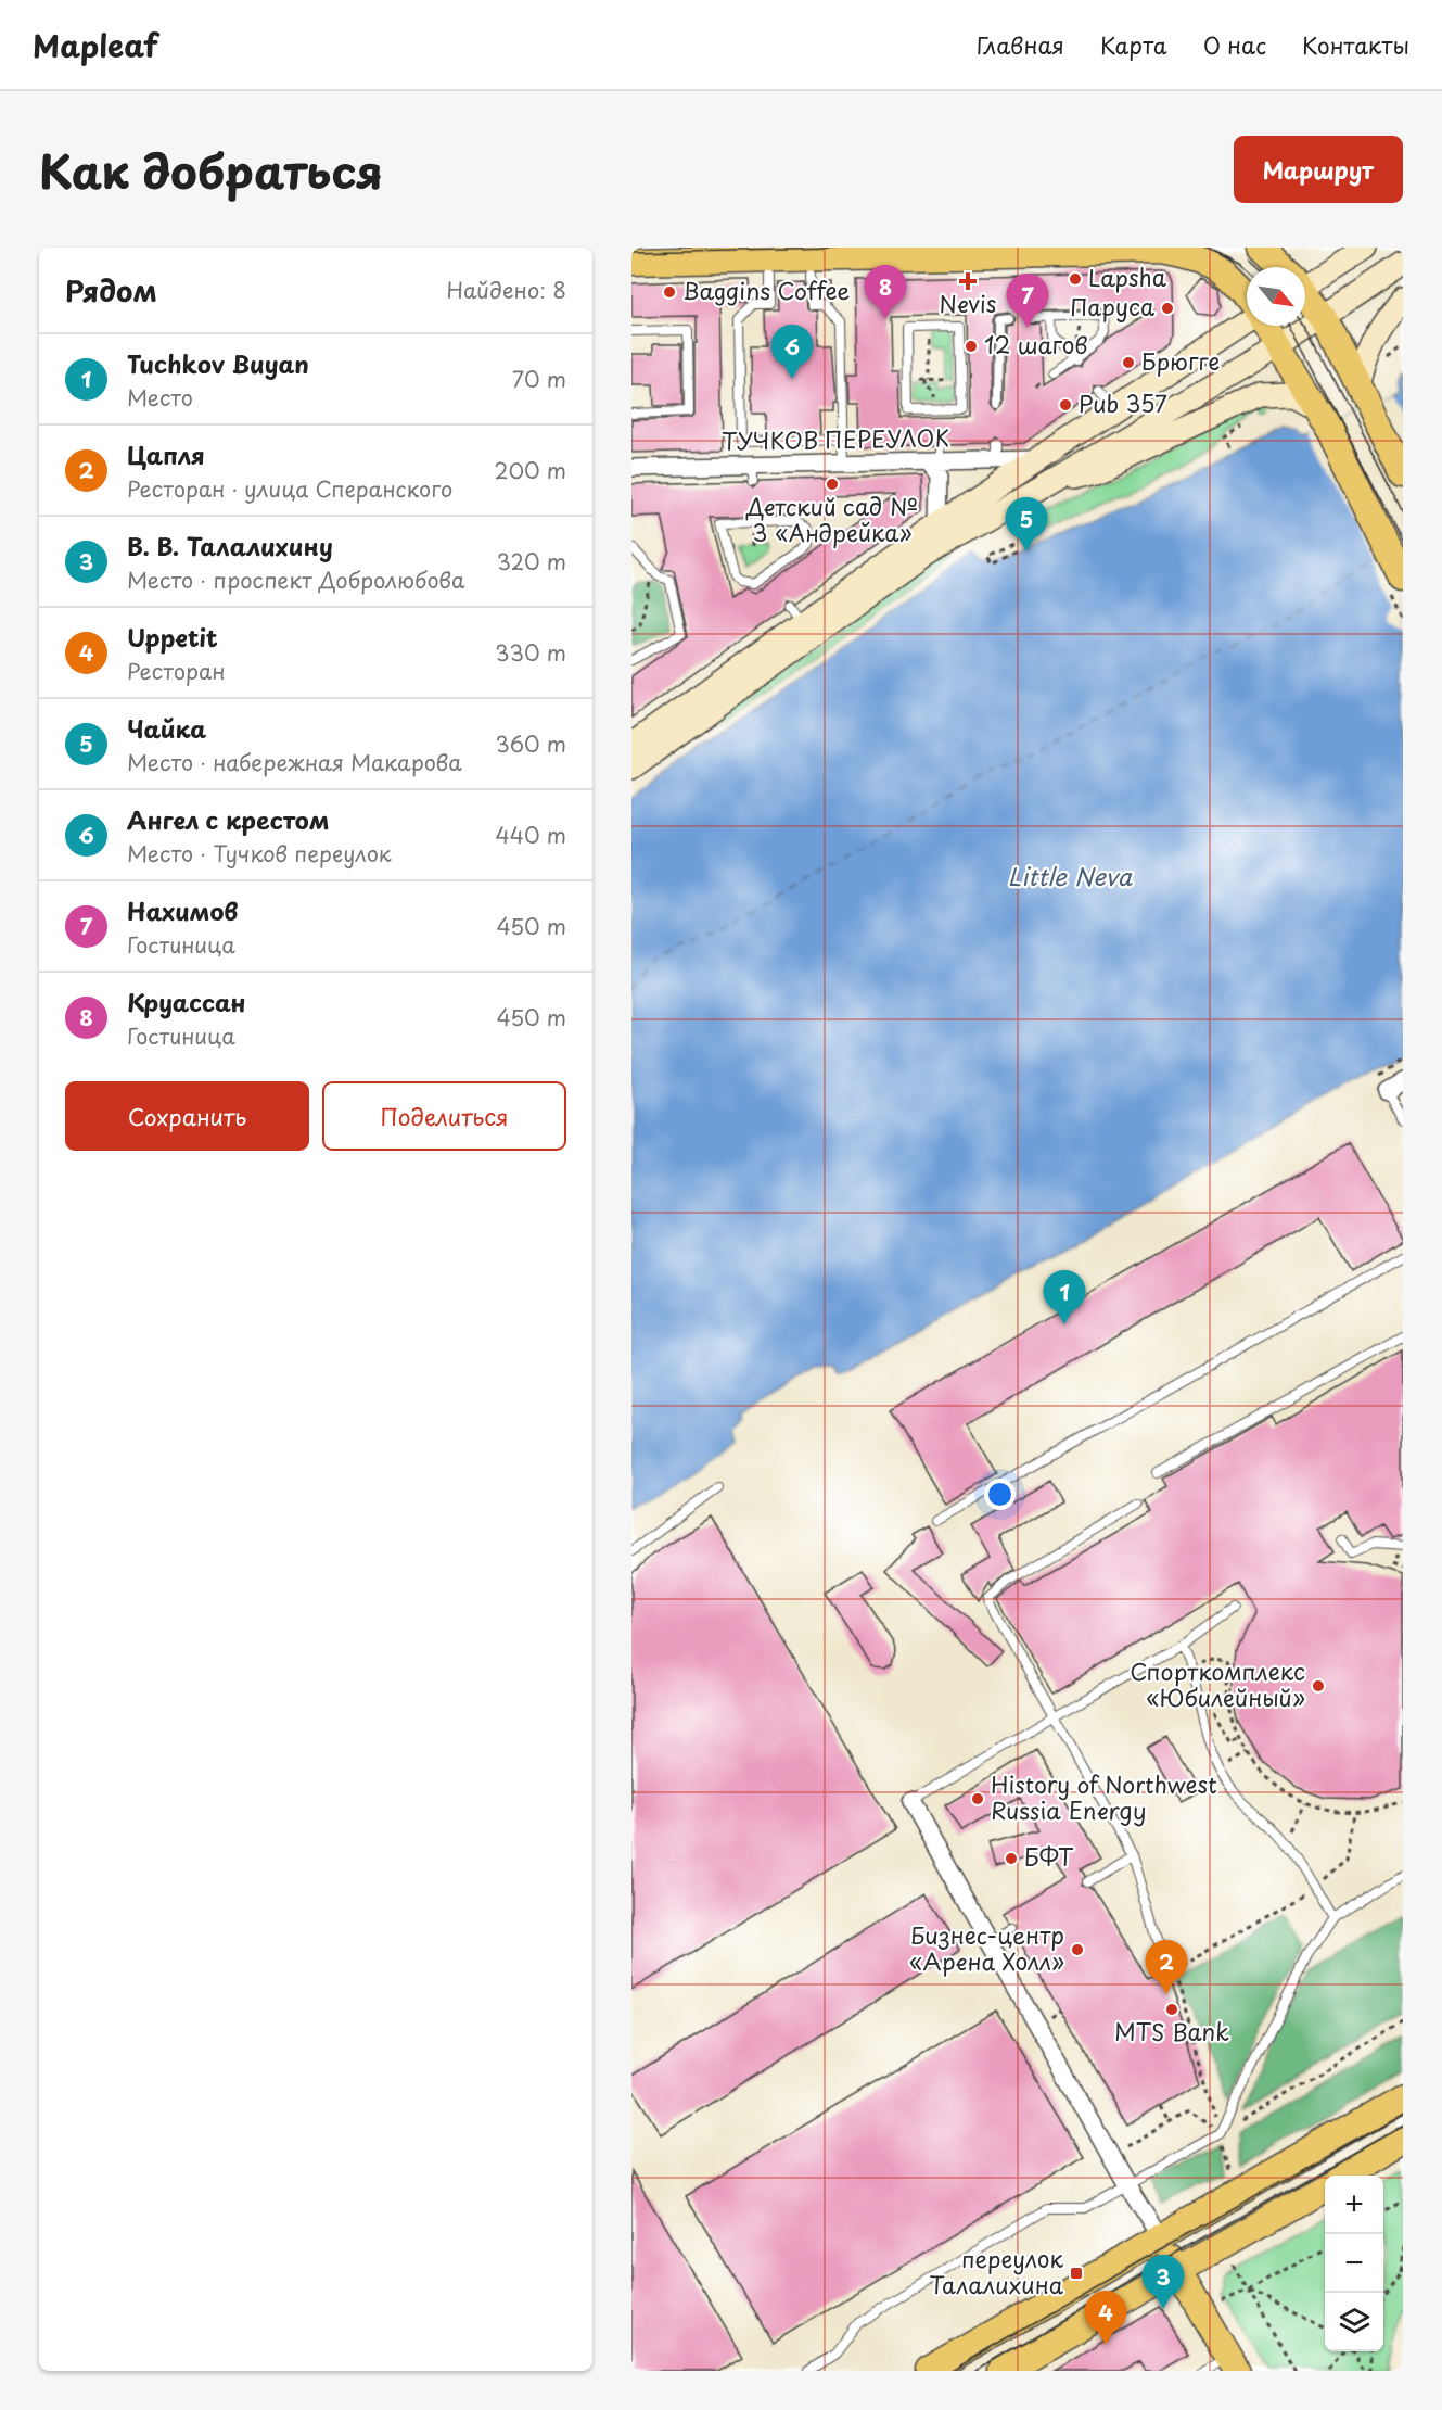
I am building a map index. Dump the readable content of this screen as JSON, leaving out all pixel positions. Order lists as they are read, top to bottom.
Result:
{
  "streets": {
    "street": ["ТУЧКОВ ПЕРЕУЛОК"]
  },
  "water": ["Little Neva"],
  "places": {
    "other": [
      "Lapsha",
      "Baggins Coffee",
      "Паруса",
      "12 шагов",
      "Брюгге",
      "Pub 357",
      "Детский сад № 3 «Андрейка»",
      "Спорткомплекс «Юбилейный»",
      "History of Northwest Russia Energy",
      "БФТ",
      "Бизнес-центр «Арена Холл»",
      "МТS Bank"
    ],
    "health": ["Nevis"],
    "transit": ["переулок Талалихина"]
  },
  "north": "bottom right",
  "page": {
    "header": "Mapleaf",
    "nav": [
      "Главная",
      "Карта",
      "О нас",
      "Контакты"
    ],
    "title": "Как добраться",
    "buttons": [
      "Маршрут",
      ["Сохранить", "Поделиться"]
    ],
    "heading": ["Рядом", "Найдено: 8"],
    "pins": [
      "8",
      "7",
      "6",
      "5",
      "1",
      "2",
      "3",
      "4"
    ],
    "list": [
      {
        "mark": "1",
        "name": "Tuchkov Buyan",
        "note": "Место",
        "value": "70 m"
      },
      {
        "mark": "2",
        "name": "Цапля",
        "note": "Ресторан · улица Сперанского",
        "value": "200 m"
      },
      {
        "mark": "3",
        "name": "В. В. Талалихину",
        "note": "Место · проспект Добролюбова",
        "value": "320 m"
      },
      {
        "mark": "4",
        "name": "Uppetit",
        "note": "Ресторан",
        "value": "330 m"
      },
      {
        "mark": "5",
        "name": "Чайка",
        "note": "Место · набережная Макарова",
        "value": "360 m"
      },
      {
        "mark": "6",
        "name": "Ангел с крестом",
        "note": "Место · Тучков переулок",
        "value": "440 m"
      },
      {
        "mark": "7",
        "name": "Нахимов",
        "note": "Гостиница",
        "value": "450 m"
      },
      {
        "mark": "8",
        "name": "Круассан",
        "note": "Гостиница",
        "value": "450 m"
      }
    ],
    "map_buttons": ["+", "−"]
  }
}
